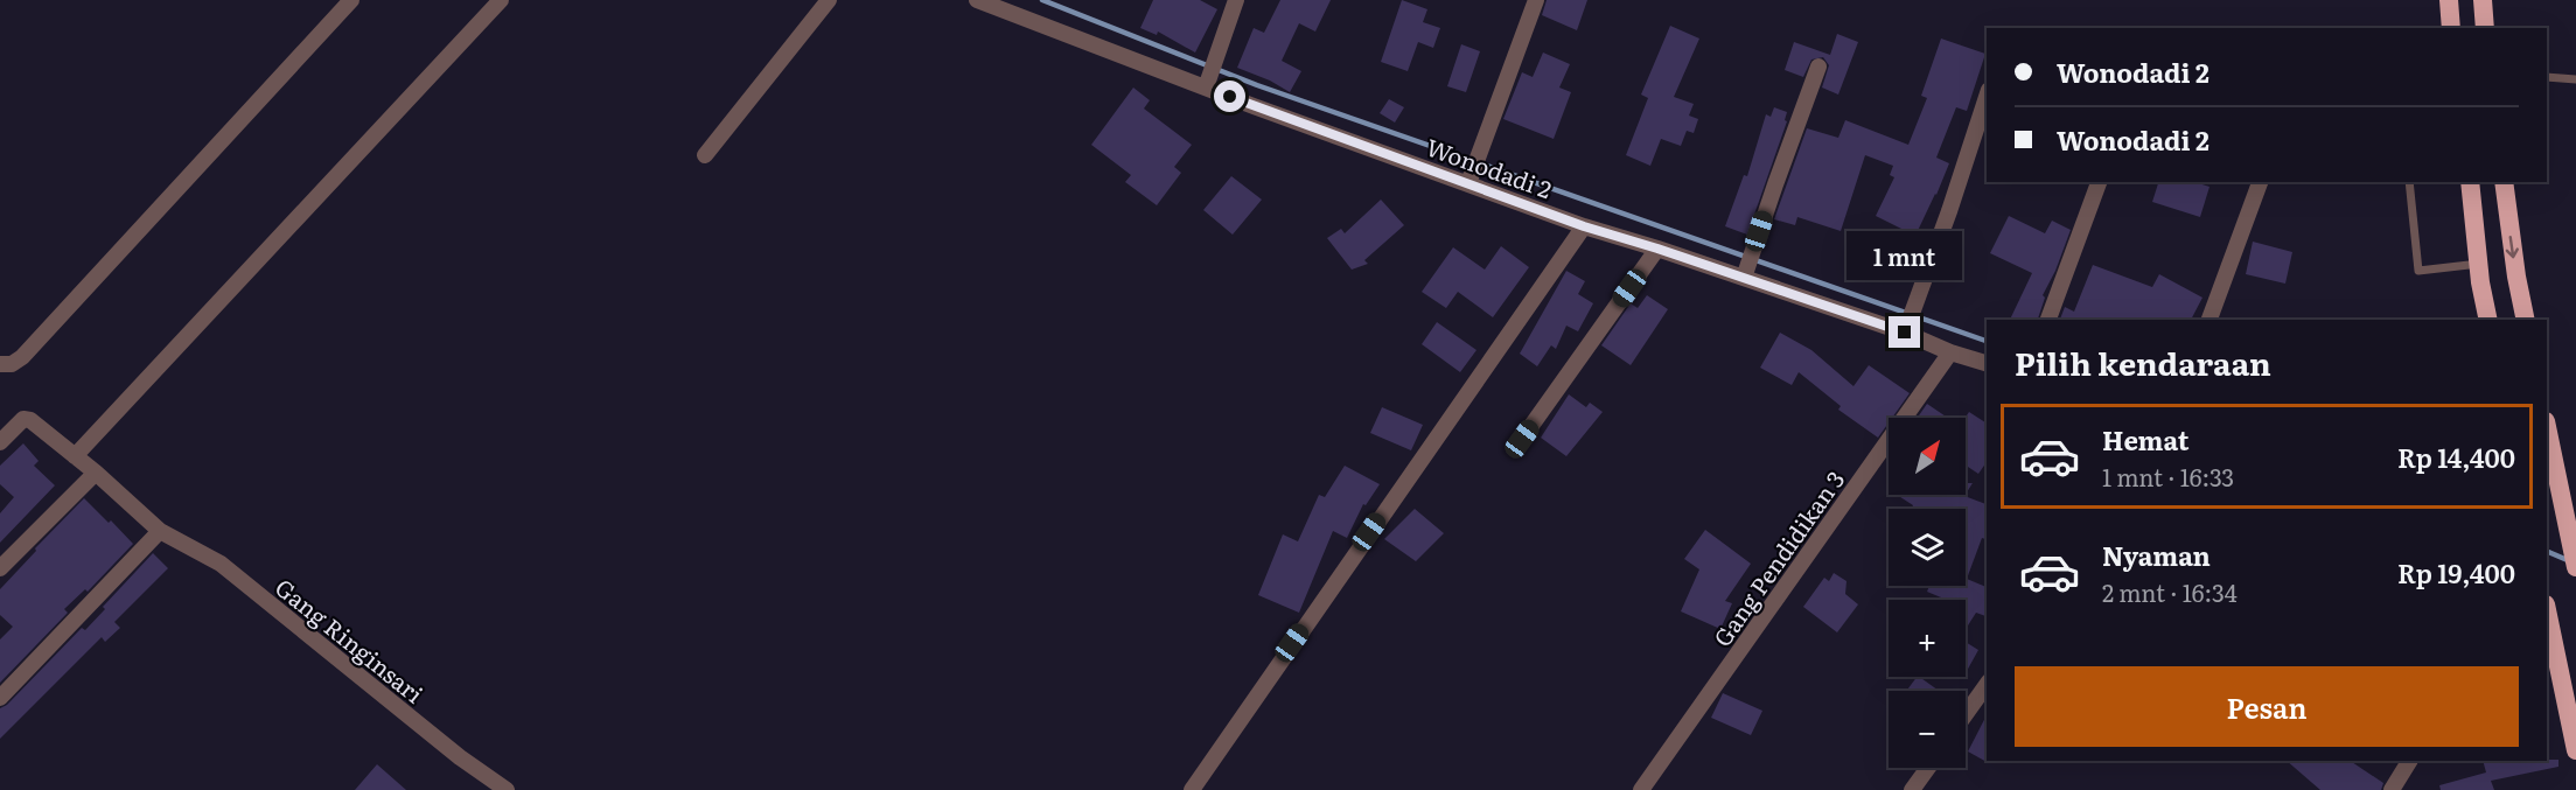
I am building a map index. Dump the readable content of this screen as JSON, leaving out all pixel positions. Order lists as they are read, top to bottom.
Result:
{
  "streets": {
    "street": ["Wonodadi 2", "Gang Pendidikan 3", "Gang Ringinsari"]
  },
  "crossings": [
    ["Wonodadi 2", "Gang Pendidikan 3"]
  ],
  "north": "top right",
  "page": {
    "banner": ["Wonodadi 2", "Wonodadi 2"],
    "bubble": "1 mnt",
    "heading": "Pilih kendaraan",
    "list": [
      {
        "name": "Hemat",
        "note": "1 mnt · 16:33",
        "value": "Rp 14,400"
      },
      {
        "name": "Nyaman",
        "note": "2 mnt · 16:34",
        "value": "Rp 19,400"
      }
    ],
    "map_buttons": ["+", "−"],
    "buttons": "Pesan"
  }
}
